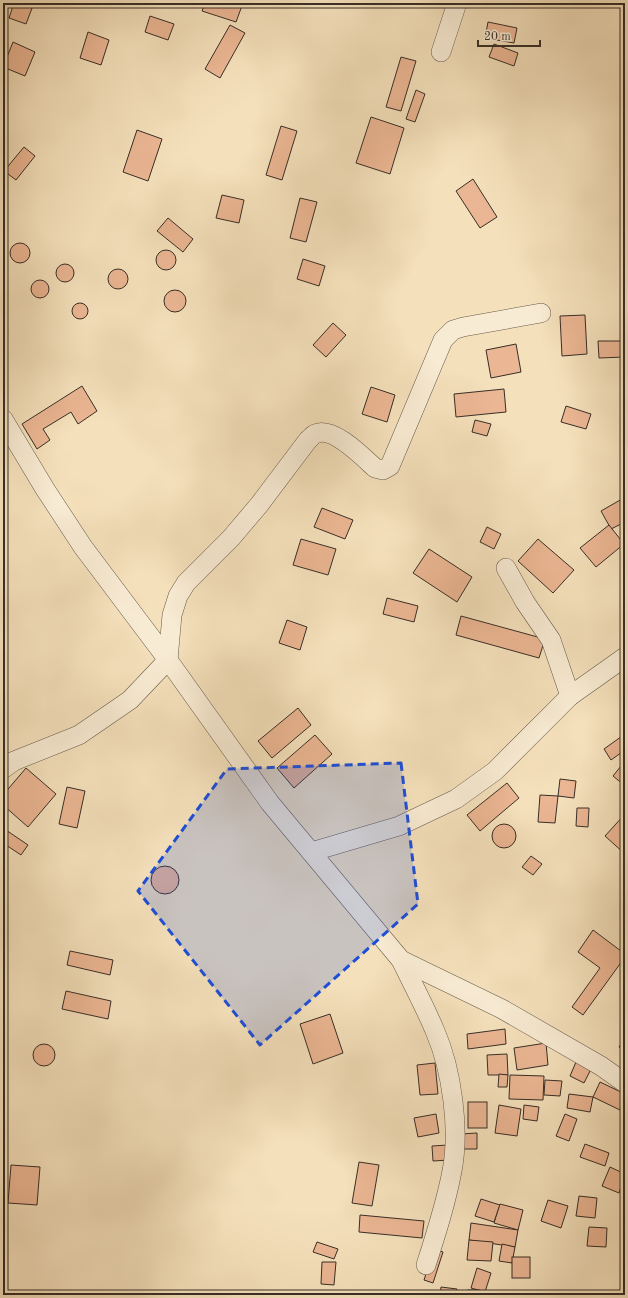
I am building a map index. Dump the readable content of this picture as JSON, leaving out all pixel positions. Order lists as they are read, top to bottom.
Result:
{
  "scale_bar": "20 m"
}
